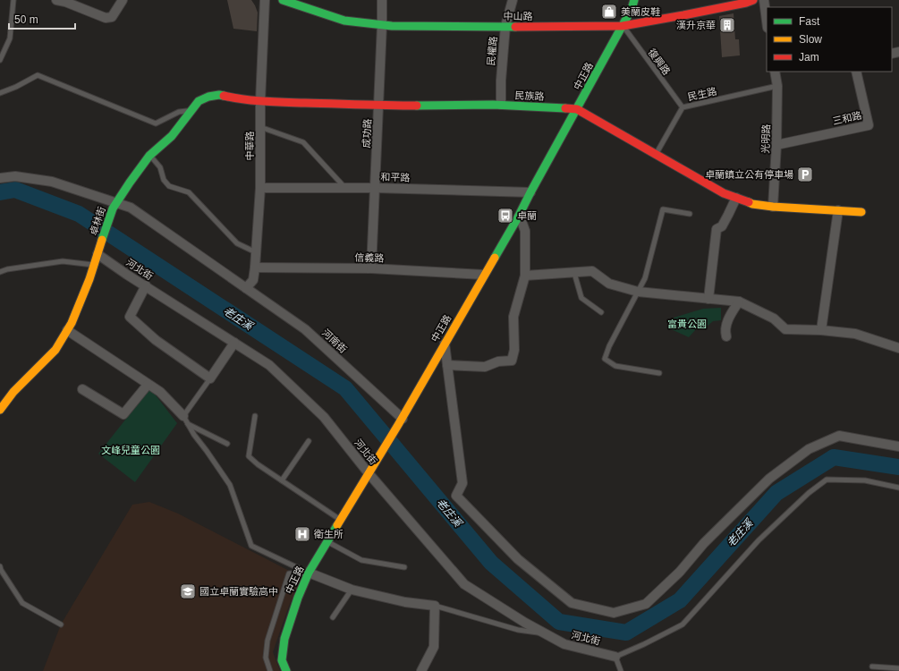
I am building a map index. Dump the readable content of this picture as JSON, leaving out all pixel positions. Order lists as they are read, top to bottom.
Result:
{
  "streets": {
    "street": [
      "中山路",
      "民權路",
      "中正路",
      "民族路",
      "三和路",
      "成功路",
      "光明路",
      "中華路",
      "和平路",
      "卓林街",
      "信義路",
      "河北街",
      "河南街"
    ],
    "lane": ["復興路", "民生路"]
  },
  "crossings": [
    ["中山路", "民權路"],
    ["中山路", "復興路"],
    ["中山路", "中正路"],
    ["中山路", "成功路"],
    ["民權路", "民族路"],
    ["復興路", "中正路"],
    ["復興路", "民生路"],
    ["中正路", "民族路"],
    ["中正路", "和平路"],
    ["中正路", "信義路"],
    ["中正路", "河北街"],
    ["中正路", "河南街"],
    ["民生路", "民族路"],
    ["民生路", "光明路"],
    ["民族路", "成功路"],
    ["民族路", "光明路"],
    ["民族路", "中華路"],
    ["民族路", "卓林街"],
    ["三和路", "光明路"],
    ["成功路", "和平路"],
    ["成功路", "信義路"],
    ["中華路", "和平路"],
    ["中華路", "卓林街"],
    ["中華路", "信義路"],
    ["中華路", "河南街"],
    ["卓林街", "河北街"],
    ["卓林街", "河南街"]
  ],
  "water": ["老庄溪"],
  "parks": ["富貴公園", "文峰兒童公園"],
  "places": {
    "shop": ["美蘭皮鞋"],
    "building": ["漢升京華"],
    "parking": ["卓蘭鎮立公有停車場"],
    "bus stop": ["卓蘭"],
    "hospital": ["衛生所"],
    "school or university": ["國立卓蘭實驗高中"]
  },
  "legend": ["Fast", "Slow", "Jam"],
  "scale_bar": "50 m"
}
